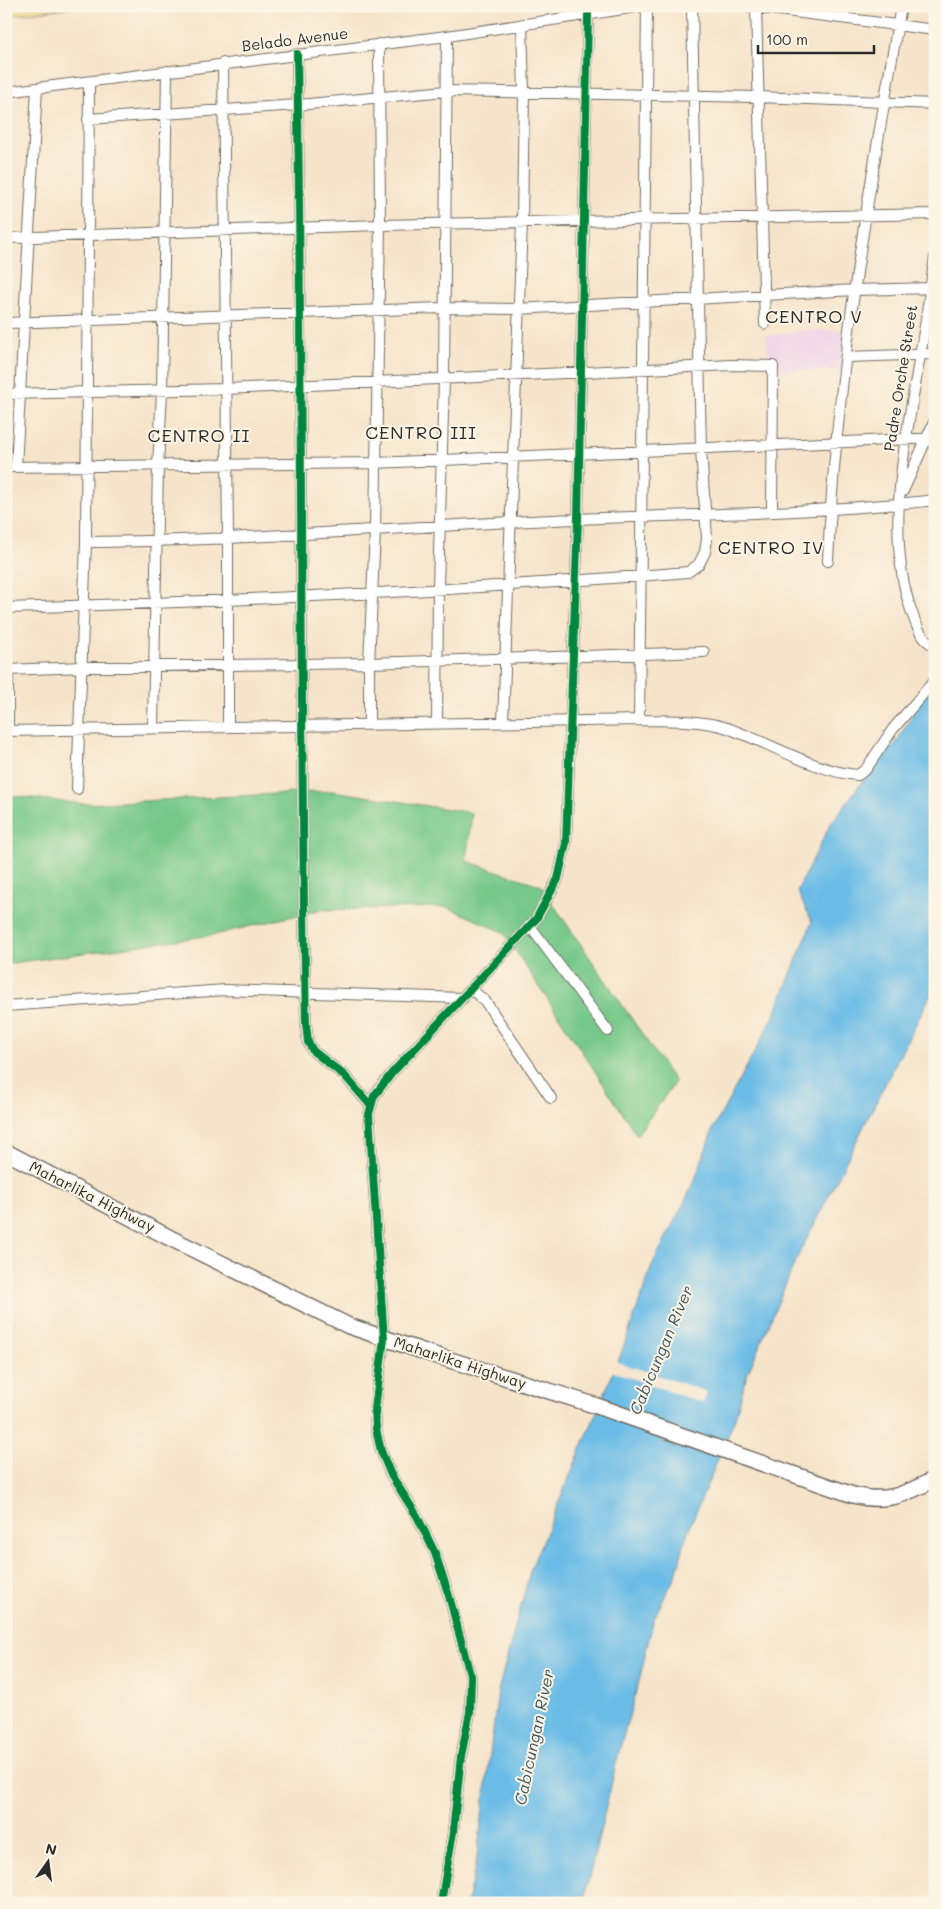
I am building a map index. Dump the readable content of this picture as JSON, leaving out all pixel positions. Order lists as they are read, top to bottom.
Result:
{
  "streets": {
    "highway": ["Maharlika Highway"],
    "street": ["Belado Avenue", "Padre Orche Street"]
  },
  "districts": [
    "CENTRO V",
    "CENTRO III",
    "CENTRO II",
    "CENTRO IV"
  ],
  "water": ["Cabicungan River"],
  "scale_bar": "100 m",
  "north": "top"
}
